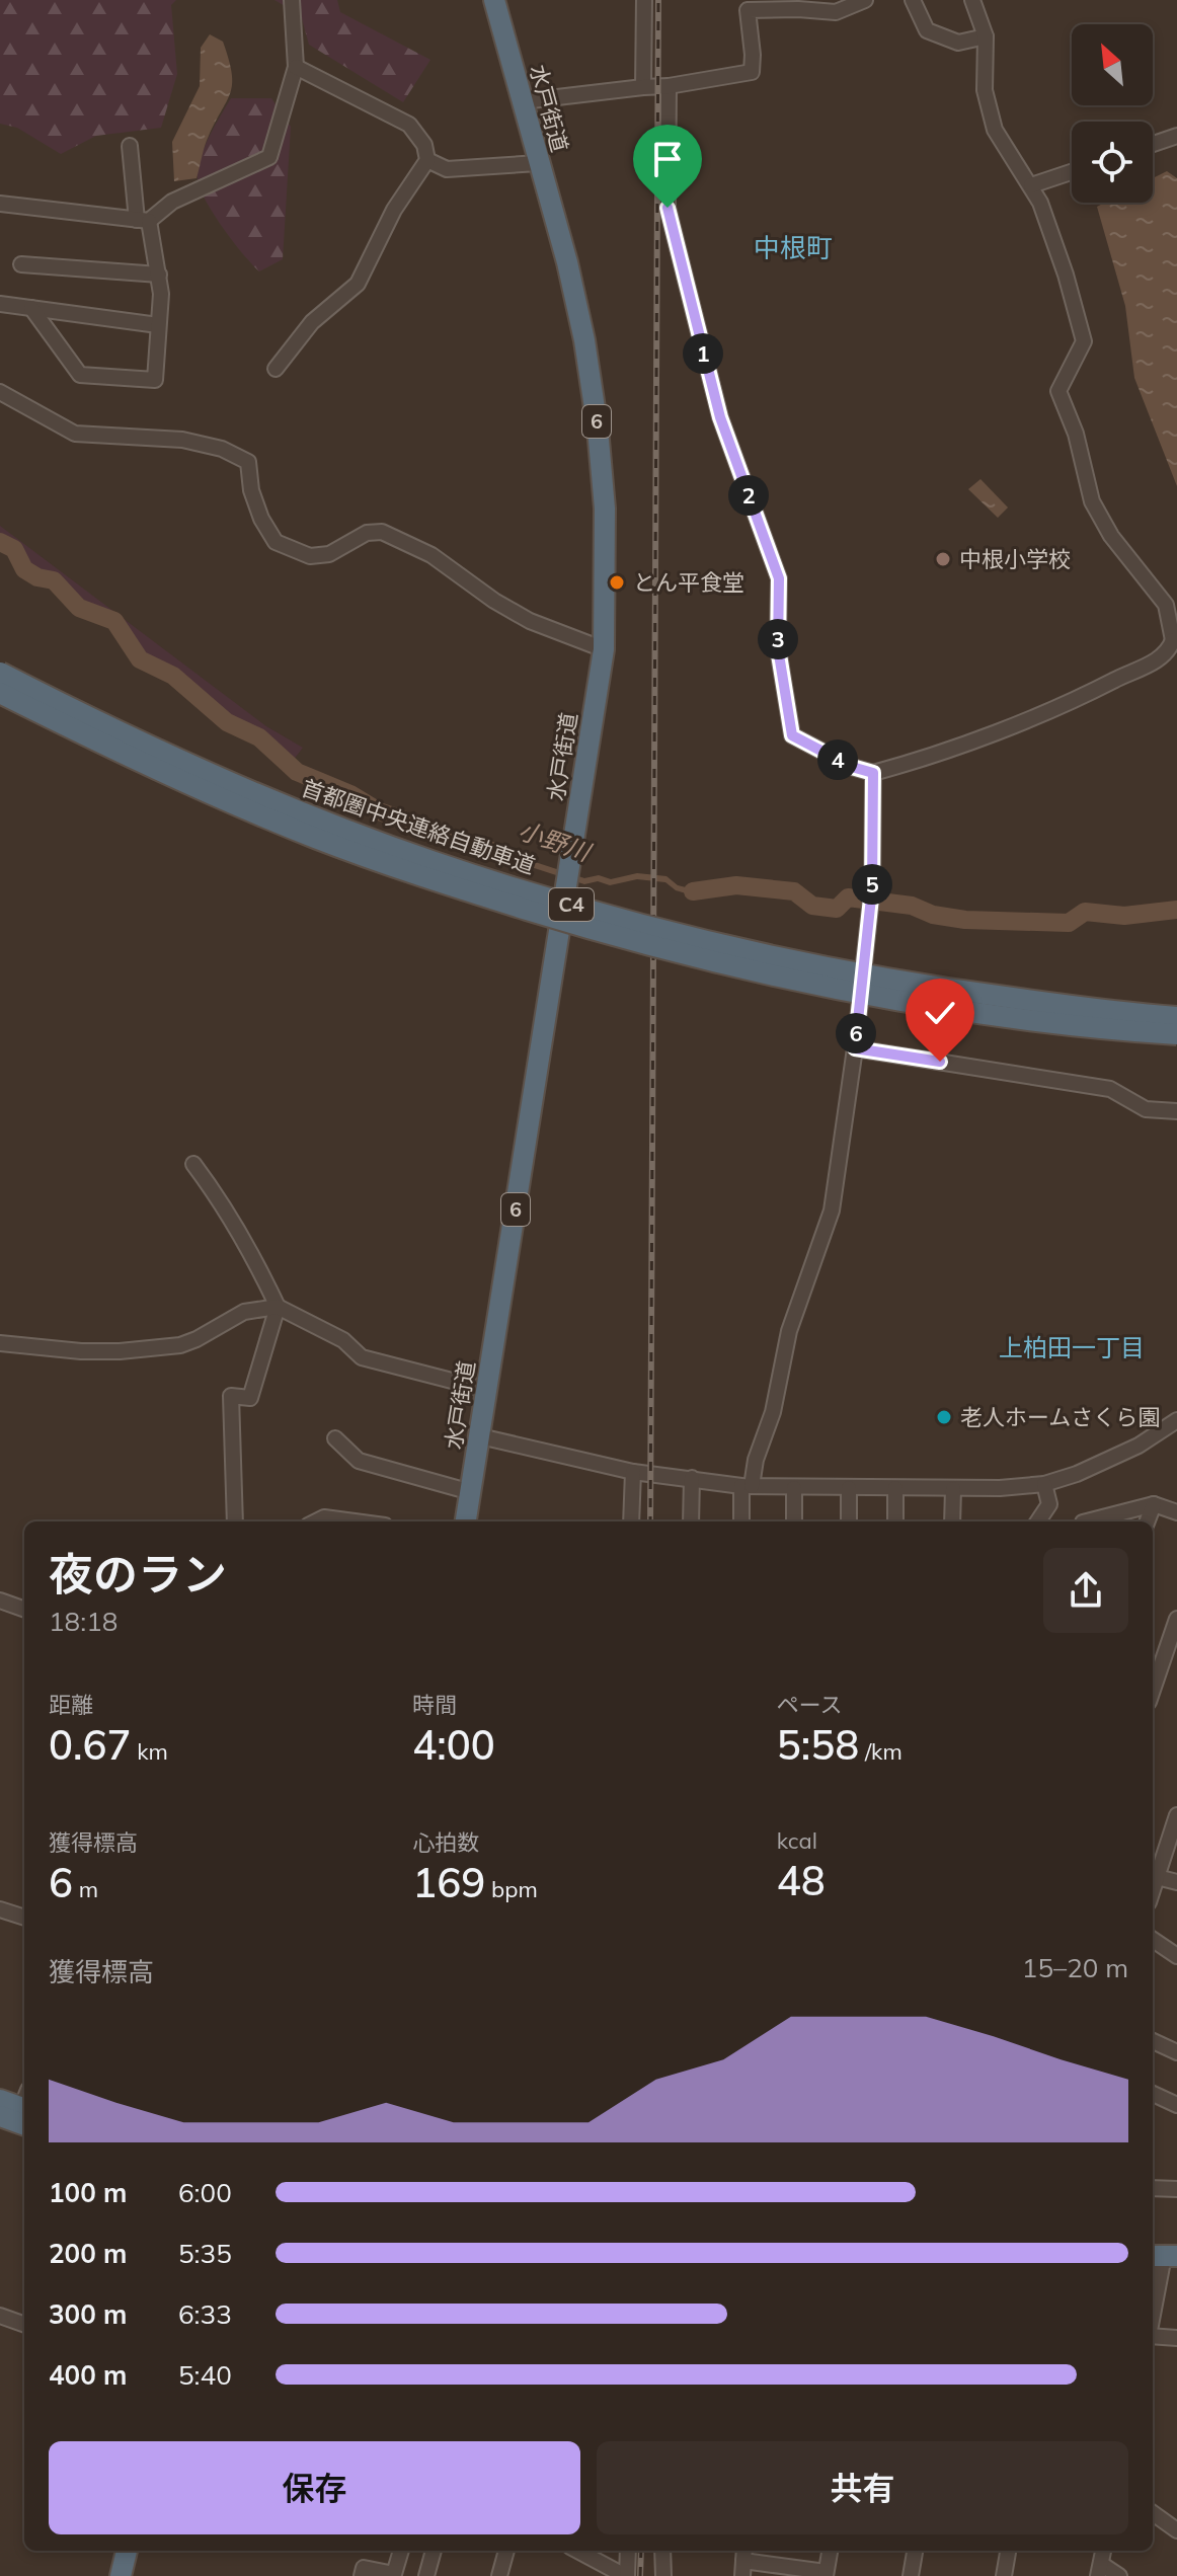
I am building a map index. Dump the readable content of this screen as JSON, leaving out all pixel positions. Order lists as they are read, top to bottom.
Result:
{
  "streets": {
    "highway": [
      "水戸街道",
      "6",
      "首都圏中央連絡自動車道",
      "C4"
    ]
  },
  "districts": ["中根町", "上柏田一丁目"],
  "water": ["小野川"],
  "places": ["中根小学校", "とん平食堂", "老人ホームさくら園"],
  "north": "top left",
  "page": {
    "pins": [
      "1",
      "2",
      "3",
      "4",
      "5",
      "6"
    ],
    "heading": ["夜のラン", "18:18"],
    "stats": [
      ["距離", "0.67 km"],
      ["時間", "4:00"],
      ["ペース", "5:58 /km"],
      ["獲得標高", "6 m"],
      ["心拍数", "169 bpm"],
      ["kcal", "48"]
    ],
    "chart": ["獲得標高", "15–20 m"],
    "list": [
      {
        "name": "100 m",
        "note": "6:00"
      },
      {
        "name": "200 m",
        "note": "5:35"
      },
      {
        "name": "300 m",
        "note": "6:33"
      },
      {
        "name": "400 m",
        "note": "5:40"
      }
    ],
    "buttons": ["保存", "共有"]
  }
}
